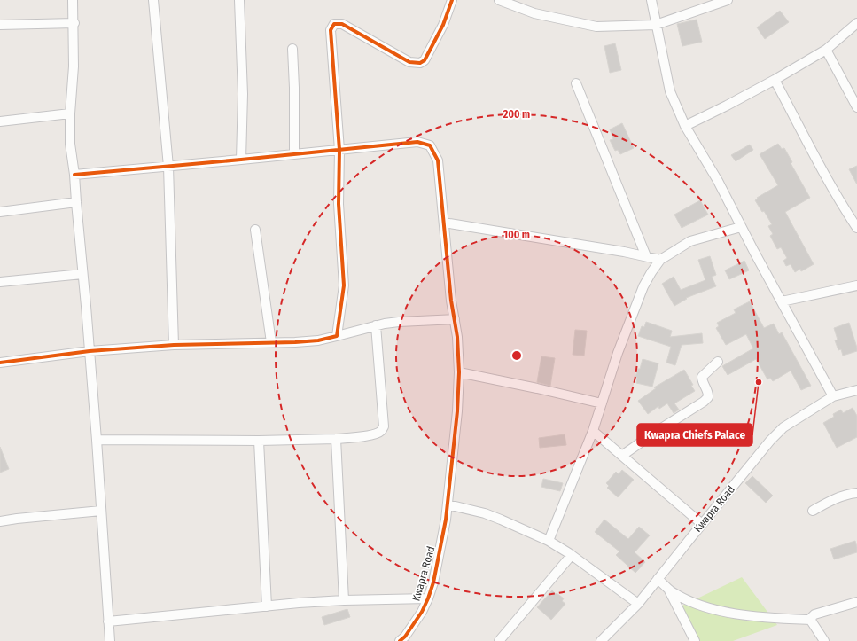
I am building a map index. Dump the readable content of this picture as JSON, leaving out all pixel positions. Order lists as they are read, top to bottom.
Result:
{
  "streets": {
    "street": ["Kwapra Road"]
  },
  "places": ["Kwapra Chiefs Palace"],
  "rings": ["200 m", "100 m"]
}
